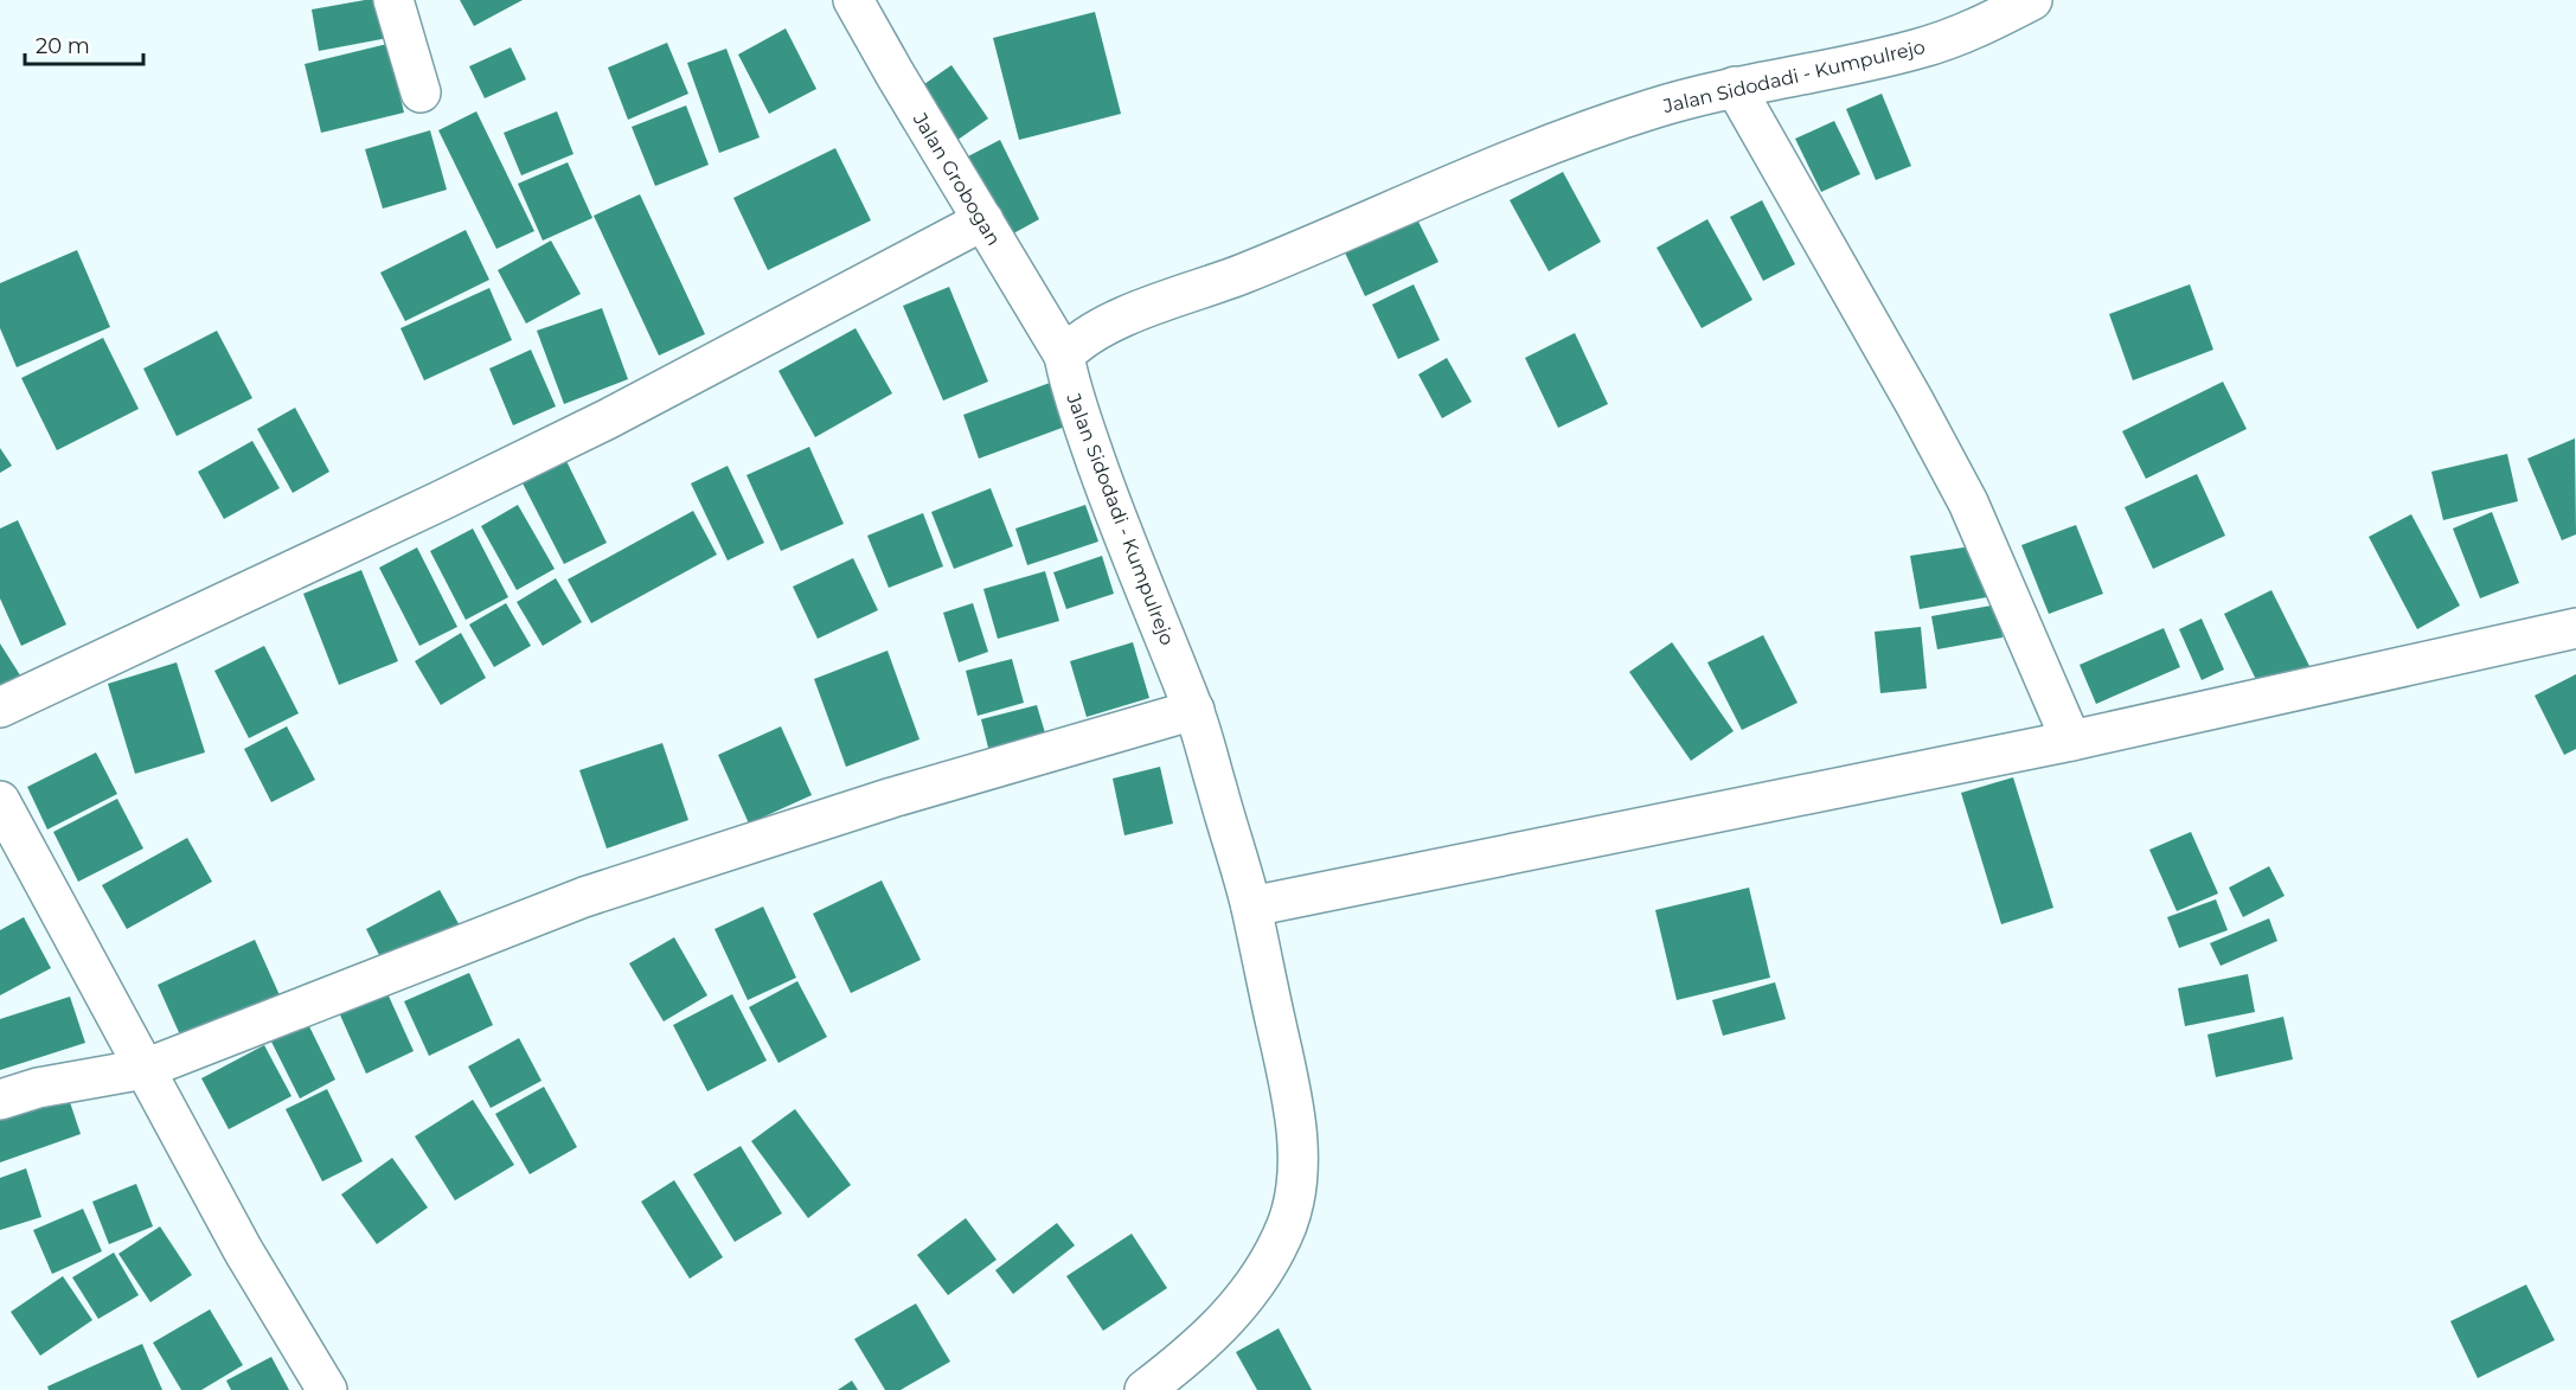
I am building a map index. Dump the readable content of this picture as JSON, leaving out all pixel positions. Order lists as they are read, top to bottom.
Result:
{
  "streets": {
    "street": ["Jalan Sidodadi - Kumpulrejo", "Jalan Grobogan"]
  },
  "crossings": [
    ["Jalan Sidodadi - Kumpulrejo", "Jalan Grobogan"]
  ],
  "scale_bar": "20 m"
}
